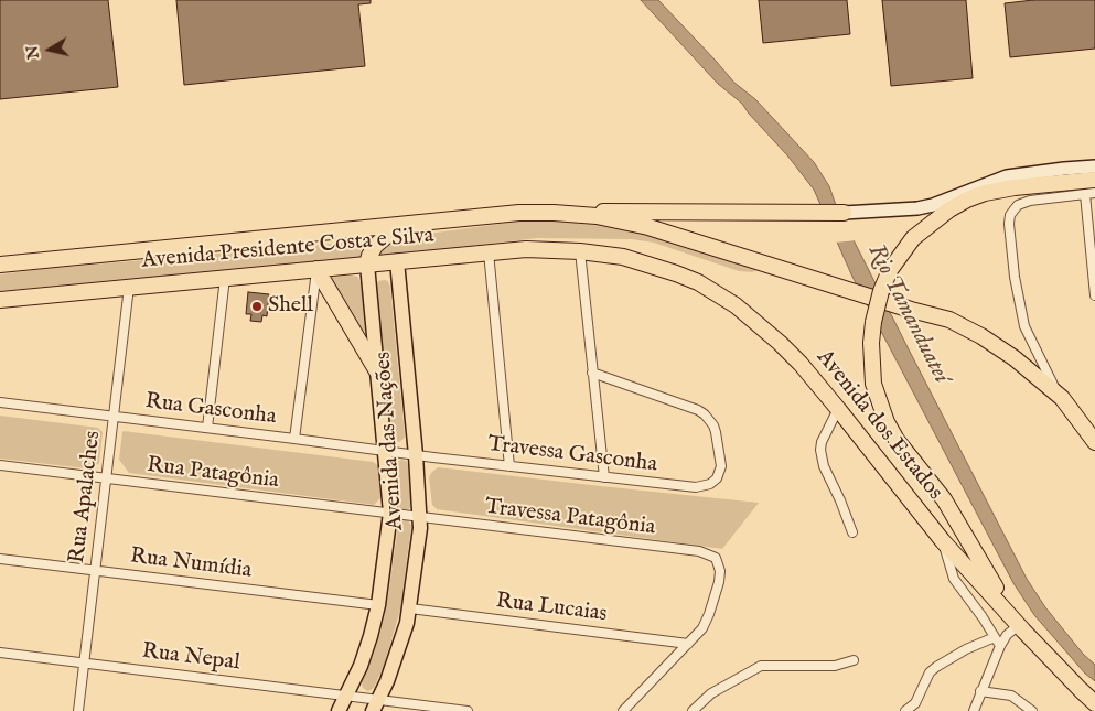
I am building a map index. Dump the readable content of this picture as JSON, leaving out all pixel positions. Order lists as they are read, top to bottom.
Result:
{
  "streets": {
    "highway": ["Avenida Presidente Costa e Silva", "Avenida dos Estados"],
    "main road": ["Avenida das Nações"],
    "street": [
      "Rua Gasconha",
      "Travessa Gasconha",
      "Rua Patagônia",
      "Rua Apalaches",
      "Travessa Patagônia",
      "Rua Numídia",
      "Rua Lucaias",
      "Rua Nepal"
    ]
  },
  "crossings": [
    ["Avenida Presidente Costa e Silva", "Avenida dos Estados"],
    ["Avenida Presidente Costa e Silva", "Avenida das Nações"],
    ["Avenida Presidente Costa e Silva", "Rua Apalaches"],
    ["Rua Gasconha", "Avenida das Nações"],
    ["Rua Gasconha", "Travessa Gasconha"],
    ["Rua Gasconha", "Rua Apalaches"],
    ["Avenida das Nações", "Travessa Gasconha"],
    ["Avenida das Nações", "Rua Patagônia"],
    ["Avenida das Nações", "Travessa Patagônia"],
    ["Avenida das Nações", "Rua Numídia"],
    ["Avenida das Nações", "Rua Lucaias"],
    ["Avenida das Nações", "Rua Nepal"],
    ["Rua Patagônia", "Rua Apalaches"],
    ["Rua Patagônia", "Travessa Patagônia"],
    ["Rua Apalaches", "Rua Numídia"],
    ["Rua Apalaches", "Rua Nepal"],
    ["Travessa Patagônia", "Rua Lucaias"]
  ],
  "water": ["Rio Tamanduateí"],
  "places": ["Shell"],
  "north": "left"
}
